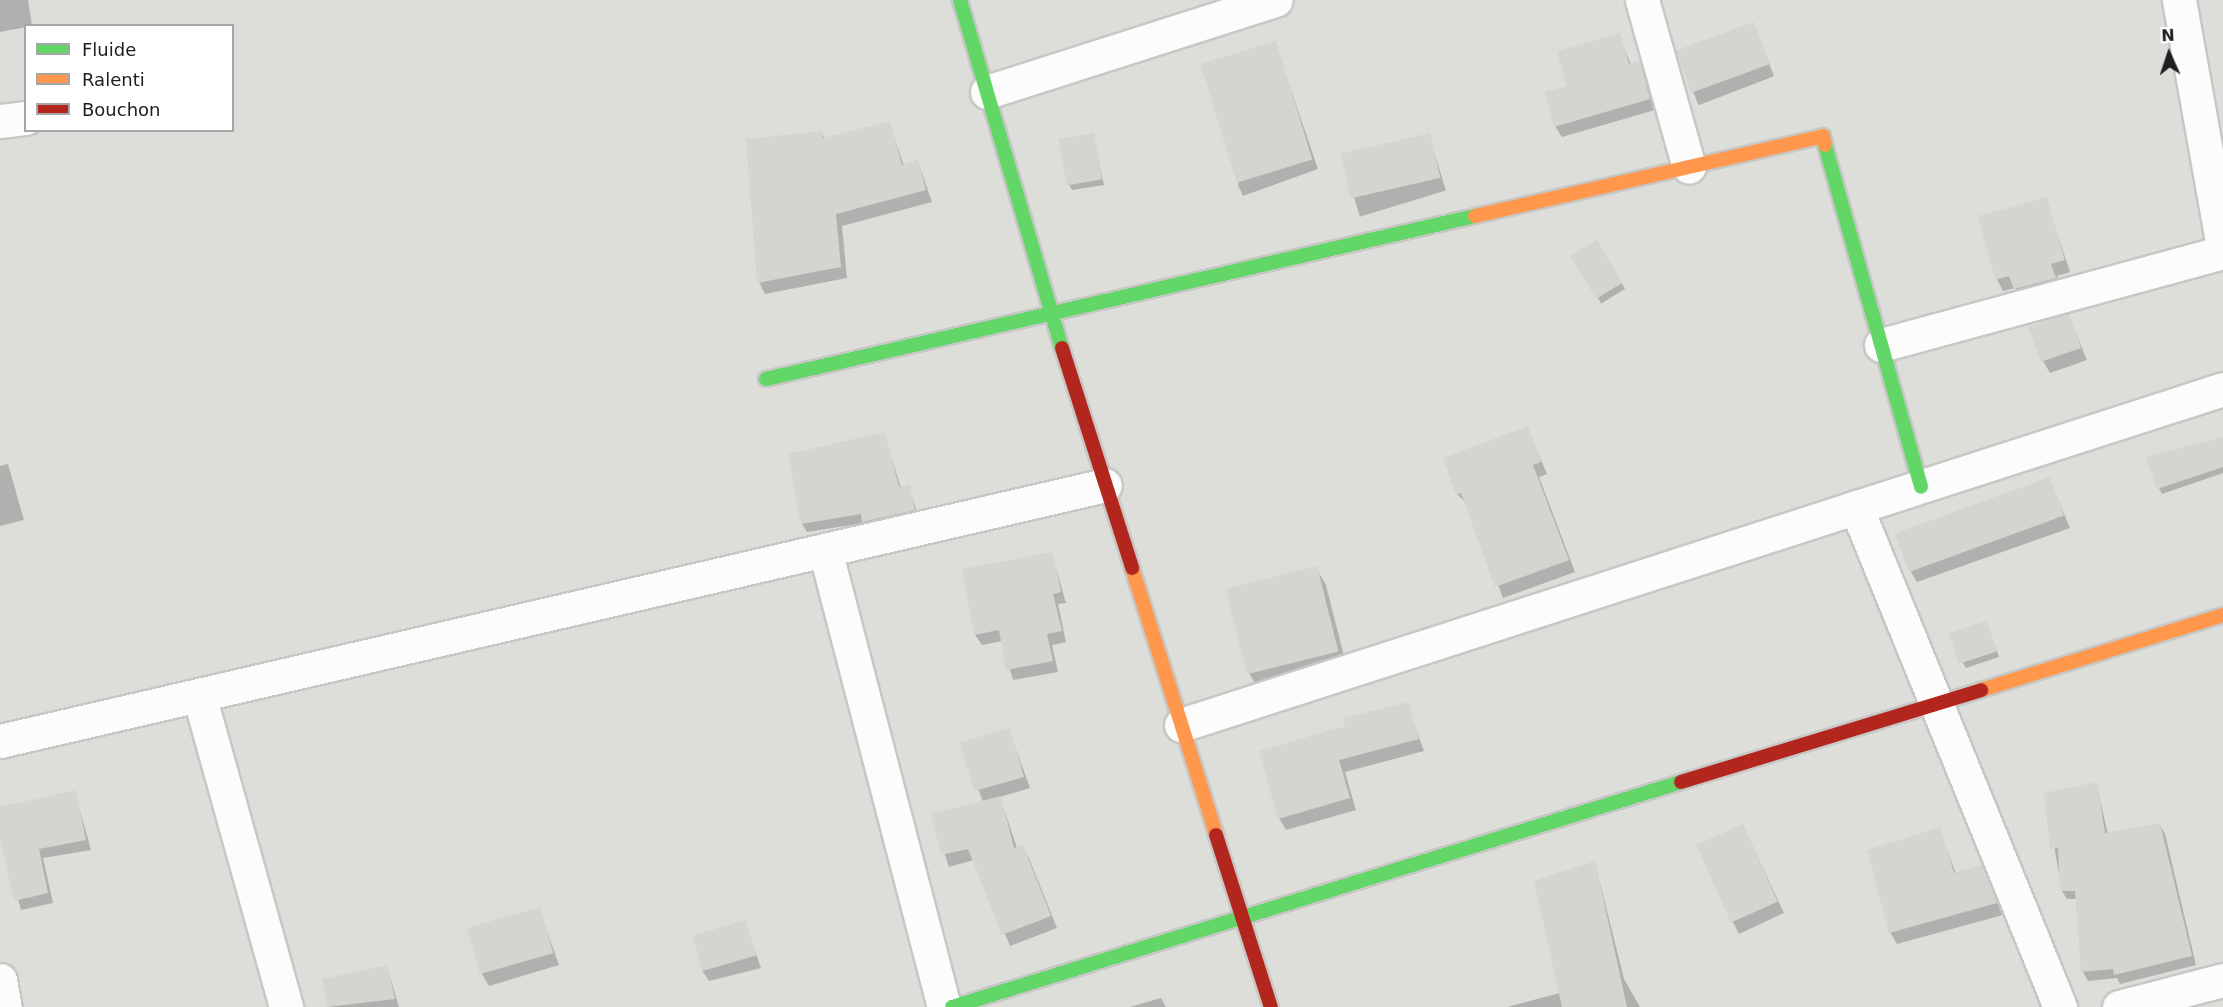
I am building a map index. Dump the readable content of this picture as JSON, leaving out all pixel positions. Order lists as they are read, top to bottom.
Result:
{
  "legend": ["Fluide", "Ralenti", "Bouchon"],
  "north": "top"
}
